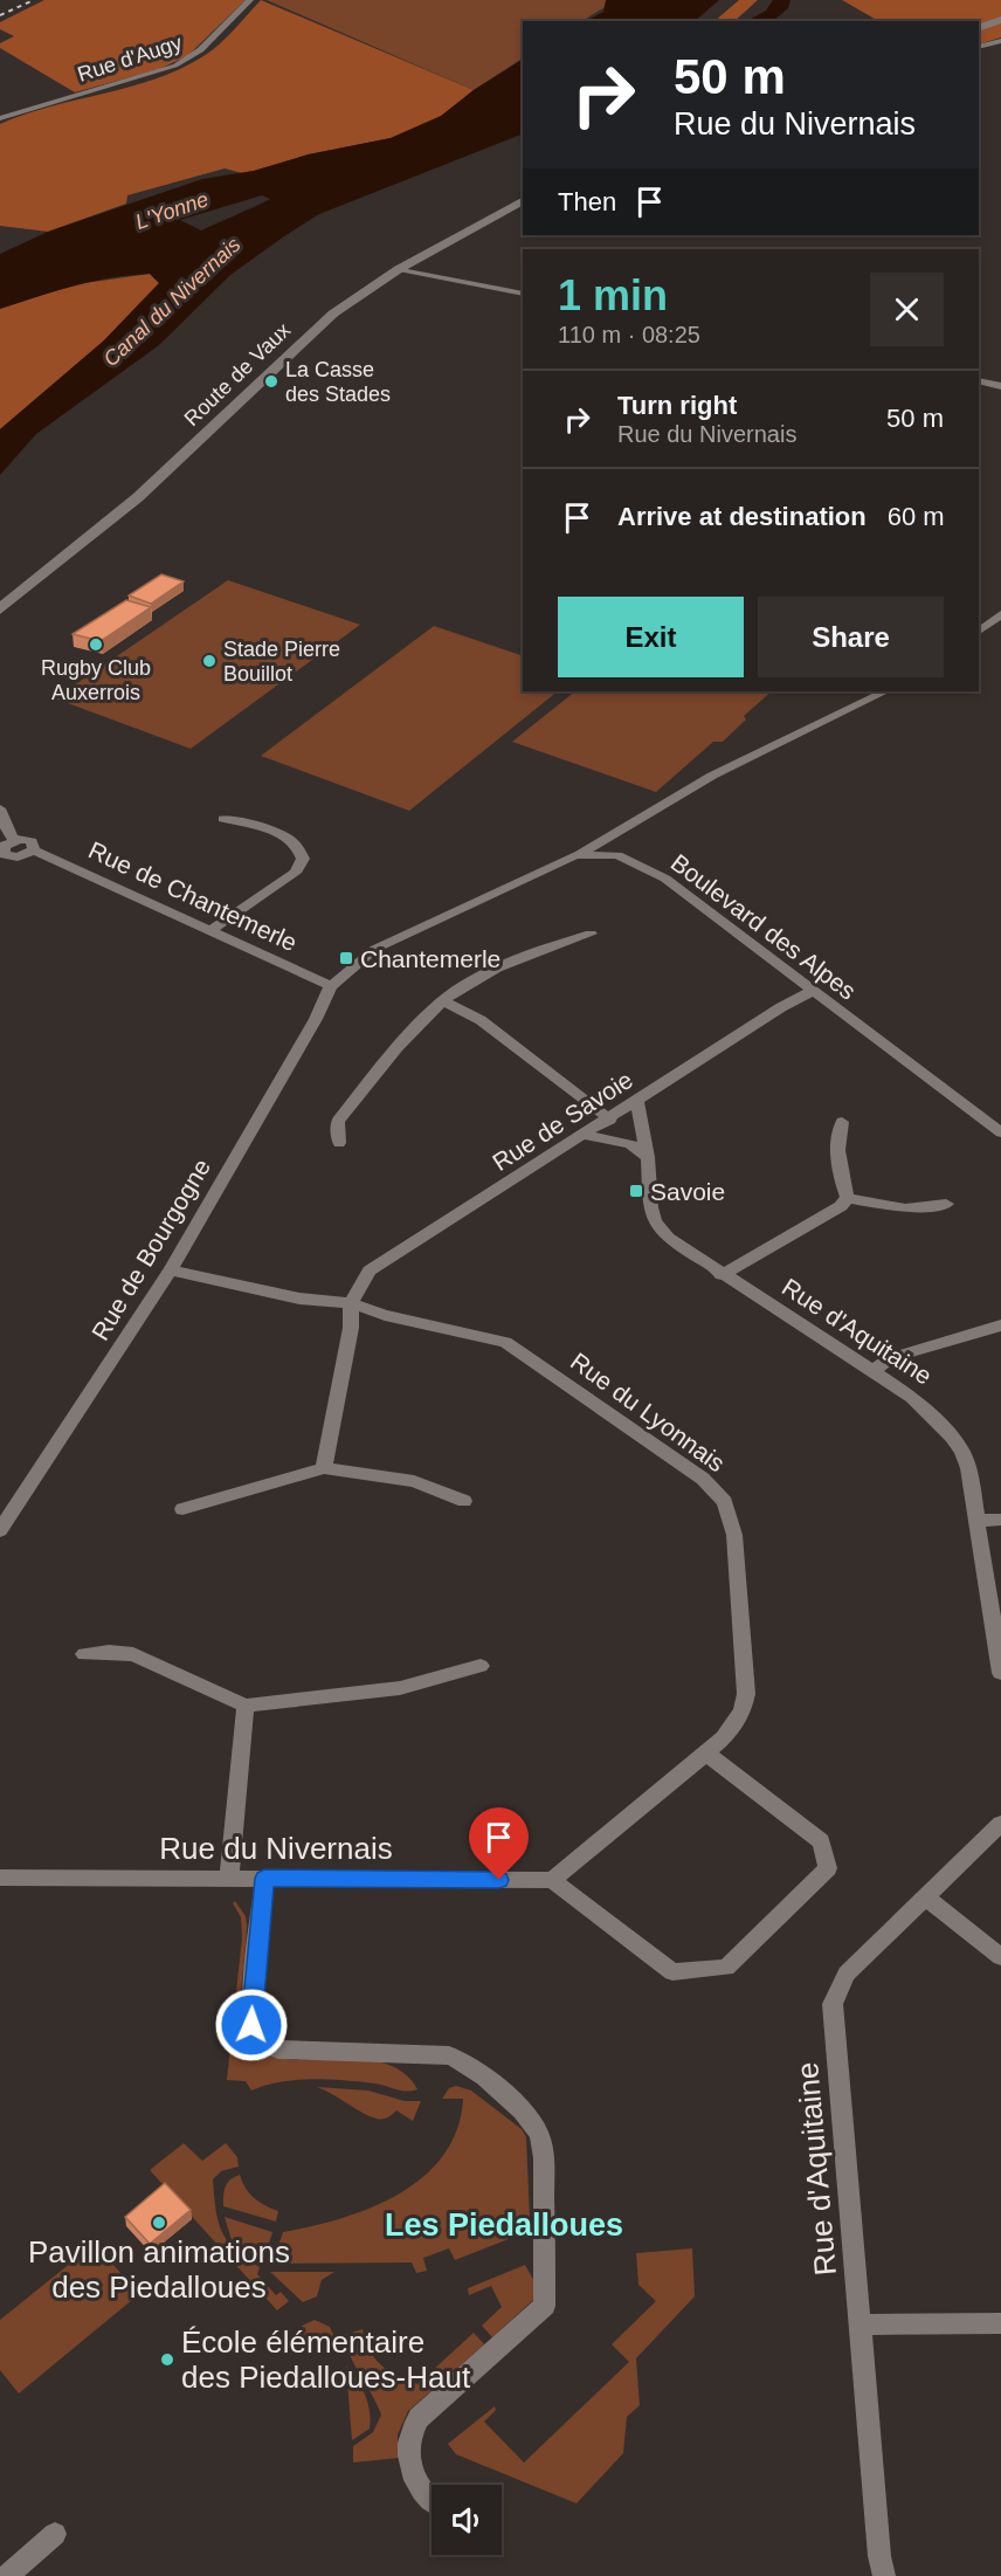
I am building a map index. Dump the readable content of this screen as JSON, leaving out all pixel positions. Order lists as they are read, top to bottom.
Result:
{
  "streets": {
    "street": [
      "Rue d'Augy",
      "Route de Vaux",
      "Rue de Chantemerle",
      "Boulevard des Alpes",
      "Rue de Savoie",
      "Rue de Bourgogne",
      "Rue d'Aquitaine",
      "Rue du Lyonnais",
      "Rue du Nivernais"
    ]
  },
  "crossings": [
    ["Rue de Chantemerle", "Boulevard des Alpes"],
    ["Rue de Chantemerle", "Rue de Bourgogne"],
    ["Boulevard des Alpes", "Rue de Savoie"],
    ["Boulevard des Alpes", "Rue de Bourgogne"],
    ["Rue de Savoie", "Rue d'Aquitaine"],
    ["Rue de Savoie", "Rue du Lyonnais"],
    ["Rue de Bourgogne", "Rue du Lyonnais"],
    ["Rue du Lyonnais", "Rue du Nivernais"]
  ],
  "districts": ["Les Piedalloues"],
  "water": ["L'Yonne", "Canal du Nivernais"],
  "places": {
    "other": [
      "La Casse des Stades",
      "Rugby Club Auxerrois",
      "Stade Pierre Bouillot",
      "Pavillon animations des Piedalloues",
      "École élémentaire des Piedalloues-Haut"
    ],
    "transit": ["Chantemerle", "Savoie"]
  },
  "page": {
    "turn": ["50 m", "Rue du Nivernais"],
    "then": "Then",
    "heading": ["1 min", "110 m · 08:25"],
    "list": [
      {
        "name": "Turn right",
        "note": "Rue du Nivernais",
        "value": "50 m"
      },
      {
        "name": "Arrive at destination",
        "value": "60 m"
      }
    ],
    "buttons": ["Exit", "Share"]
  }
}
